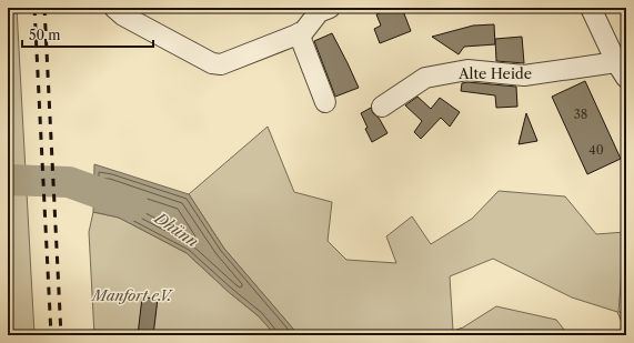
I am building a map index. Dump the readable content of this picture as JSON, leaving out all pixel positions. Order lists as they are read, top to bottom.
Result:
{
  "streets": {
    "street": ["Alte Heide"]
  },
  "water": ["Dhünn"],
  "parks": ["Manfort e.V."],
  "house_numbers": ["38", "40"],
  "scale_bar": "50 m"
}
